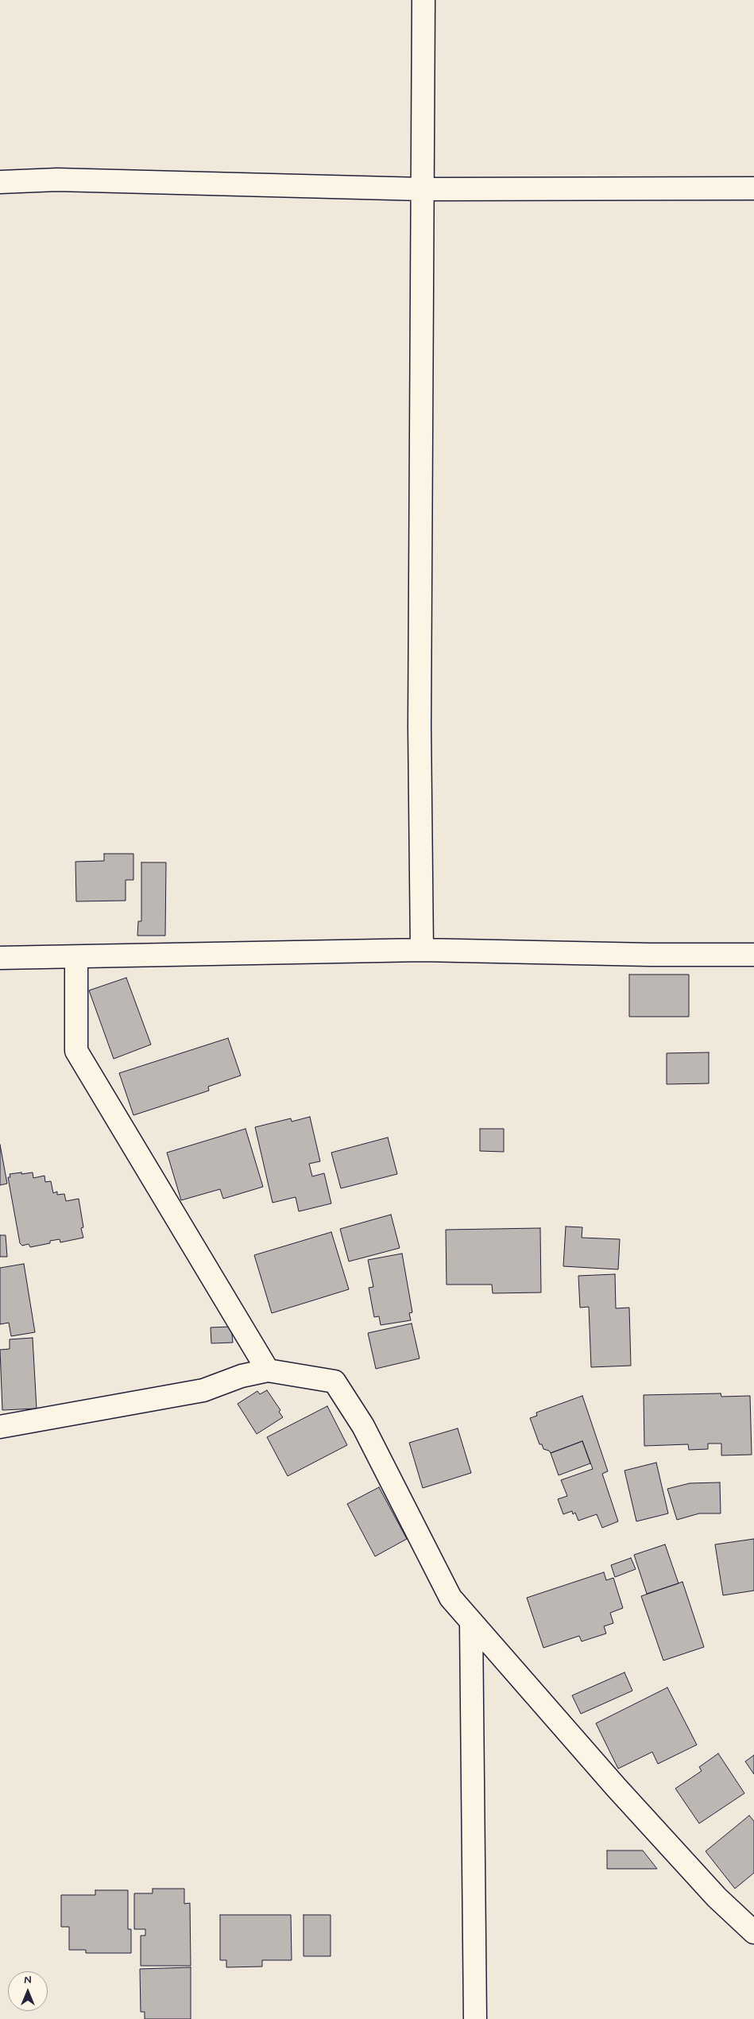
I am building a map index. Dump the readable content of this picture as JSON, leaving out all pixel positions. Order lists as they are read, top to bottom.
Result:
{
  "north": "top"
}
